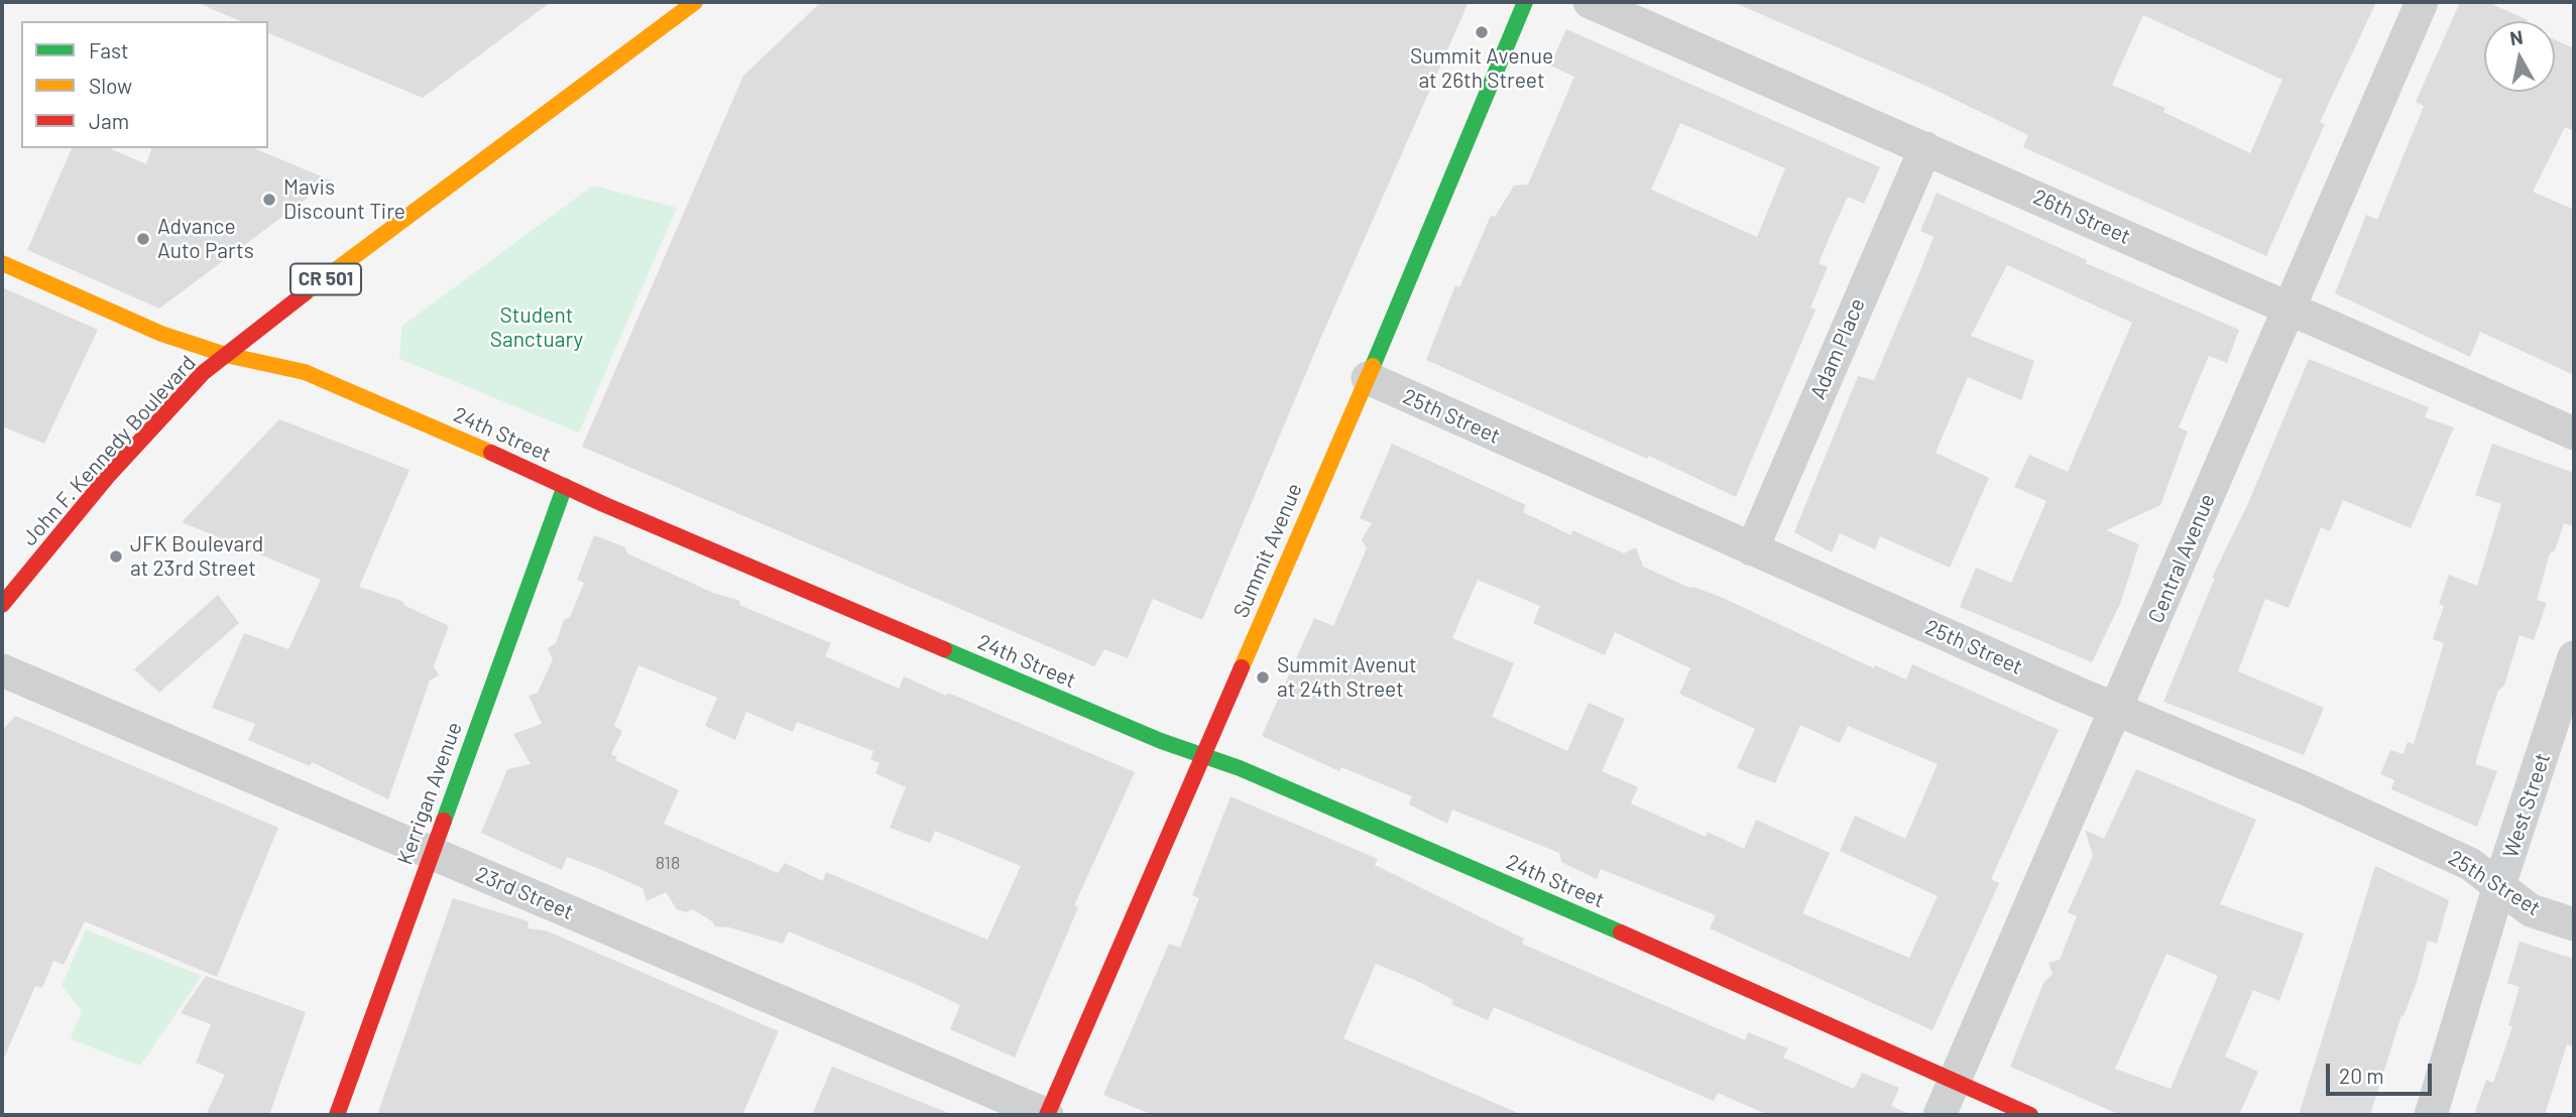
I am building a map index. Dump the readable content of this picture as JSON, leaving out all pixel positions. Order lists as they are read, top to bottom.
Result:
{
  "streets": {
    "street": [
      "26th Street",
      "CR 501",
      "Adam Place",
      "25th Street",
      "24th Street",
      "John F. Kennedy Boulevard",
      "Summit Avenue",
      "Central Avenue",
      "Kerrigan Avenue",
      "West Street",
      "23rd Street"
    ]
  },
  "crossings": [
    ["26th Street", "Adam Place"],
    ["26th Street", "Central Avenue"],
    ["Adam Place", "25th Street"],
    ["25th Street", "Summit Avenue"],
    ["25th Street", "Central Avenue"],
    ["25th Street", "West Street"],
    ["24th Street", "John F. Kennedy Boulevard"],
    ["24th Street", "Summit Avenue"],
    ["24th Street", "Central Avenue"],
    ["24th Street", "Kerrigan Avenue"],
    ["Summit Avenue", "23rd Street"],
    ["Kerrigan Avenue", "23rd Street"]
  ],
  "parks": ["Student Sanctuary"],
  "places": [
    "Summit Avenue at 26th Street",
    "Mavis Discount Tire",
    "Advance Auto Parts",
    "JFK Boulevard at 23rd Street",
    "Summit Avenut at 24th Street"
  ],
  "house_numbers": ["818"],
  "legend": ["Fast", "Slow", "Jam"],
  "scale_bar": "20 m",
  "north": "top"
}
